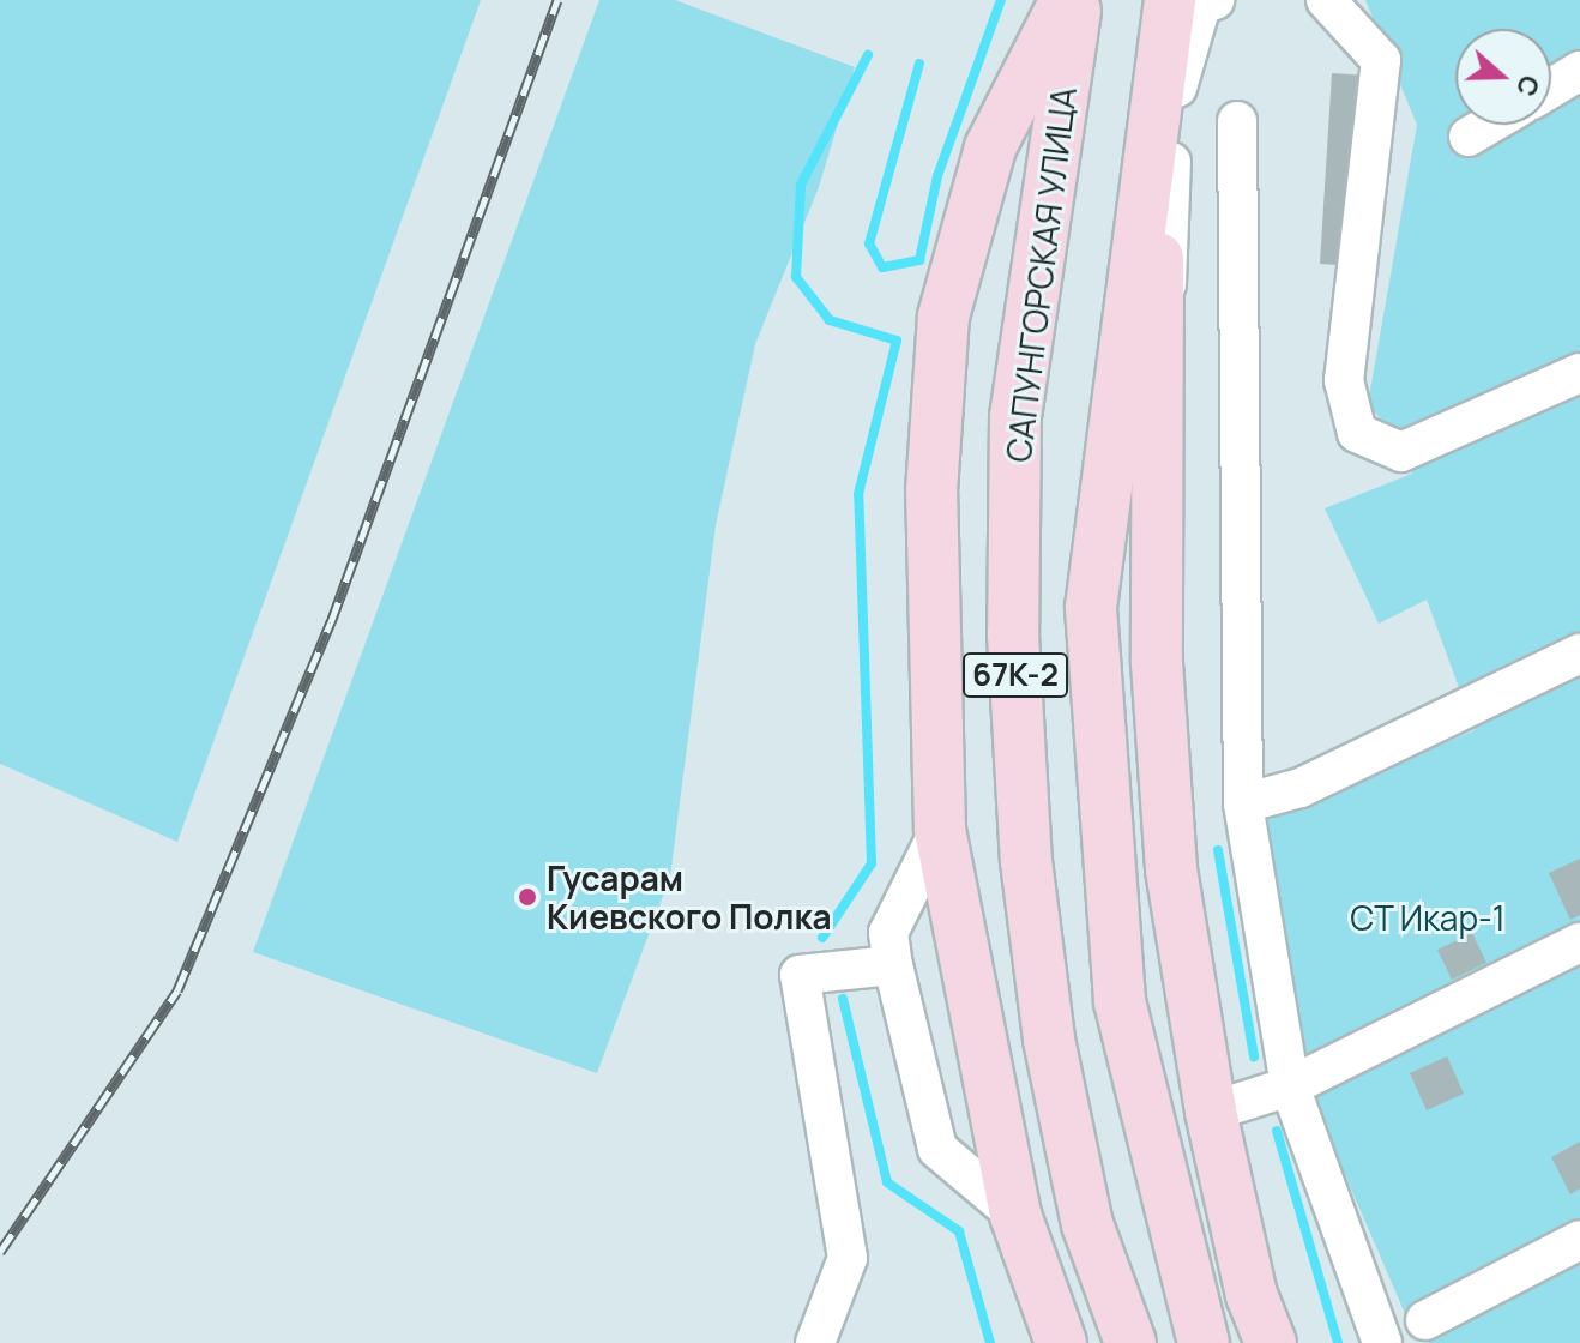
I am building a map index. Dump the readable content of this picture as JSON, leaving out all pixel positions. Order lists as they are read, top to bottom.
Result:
{
  "streets": {
    "main road": ["САПУНГОРСКАЯ УЛИЦА", "67К-2"]
  },
  "parks": ["СТ Икар-1"],
  "places": ["Гусарам Киевского Полка"],
  "north": "right"
}
